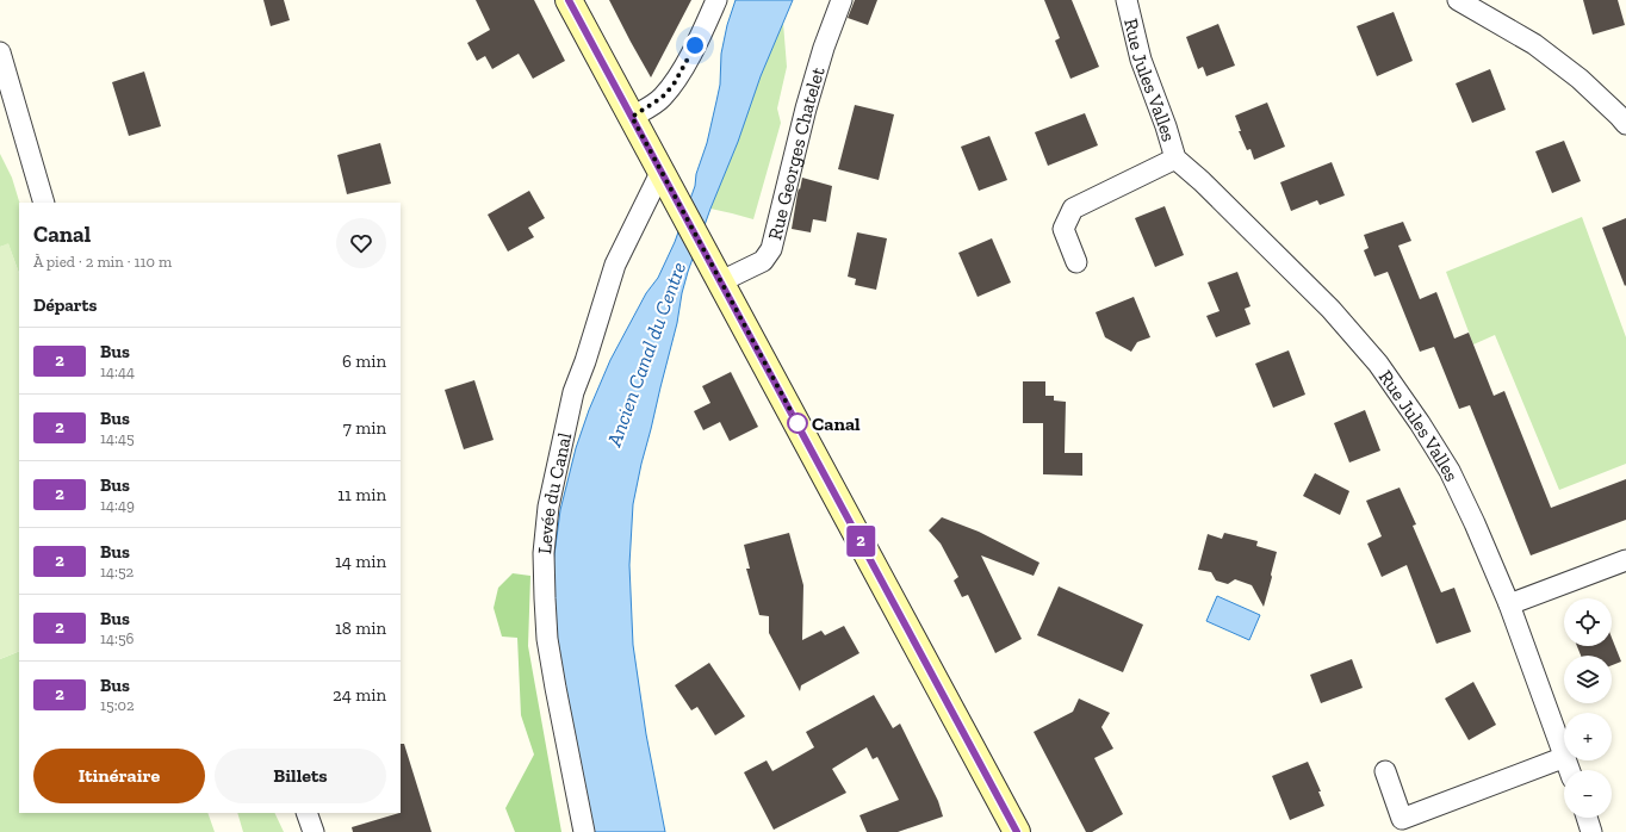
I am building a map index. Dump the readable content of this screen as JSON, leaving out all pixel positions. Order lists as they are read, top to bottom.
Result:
{
  "streets": {
    "street": ["Rue Jules Valles", "Rue Georges Chatelet", "Levée du Canal"]
  },
  "water": ["Ancien Canal du Centre"],
  "places": ["Canal"],
  "lines": ["bus line 2"],
  "page": {
    "on_map": "2",
    "heading": [
      ["Canal", "À pied · 2 min · 110 m"],
      "Départs"
    ],
    "list": [
      {
        "mark": "2",
        "name": "Bus",
        "note": "14:44",
        "value": "6 min"
      },
      {
        "mark": "2",
        "name": "Bus",
        "note": "14:45",
        "value": "7 min"
      },
      {
        "mark": "2",
        "name": "Bus",
        "note": "14:49",
        "value": "11 min"
      },
      {
        "mark": "2",
        "name": "Bus",
        "note": "14:52",
        "value": "14 min"
      },
      {
        "mark": "2",
        "name": "Bus",
        "note": "14:56",
        "value": "18 min"
      },
      {
        "mark": "2",
        "name": "Bus",
        "note": "15:02",
        "value": "24 min"
      }
    ],
    "map_buttons": ["+", "−"],
    "buttons": ["Itinéraire", "Billets"]
  }
}
